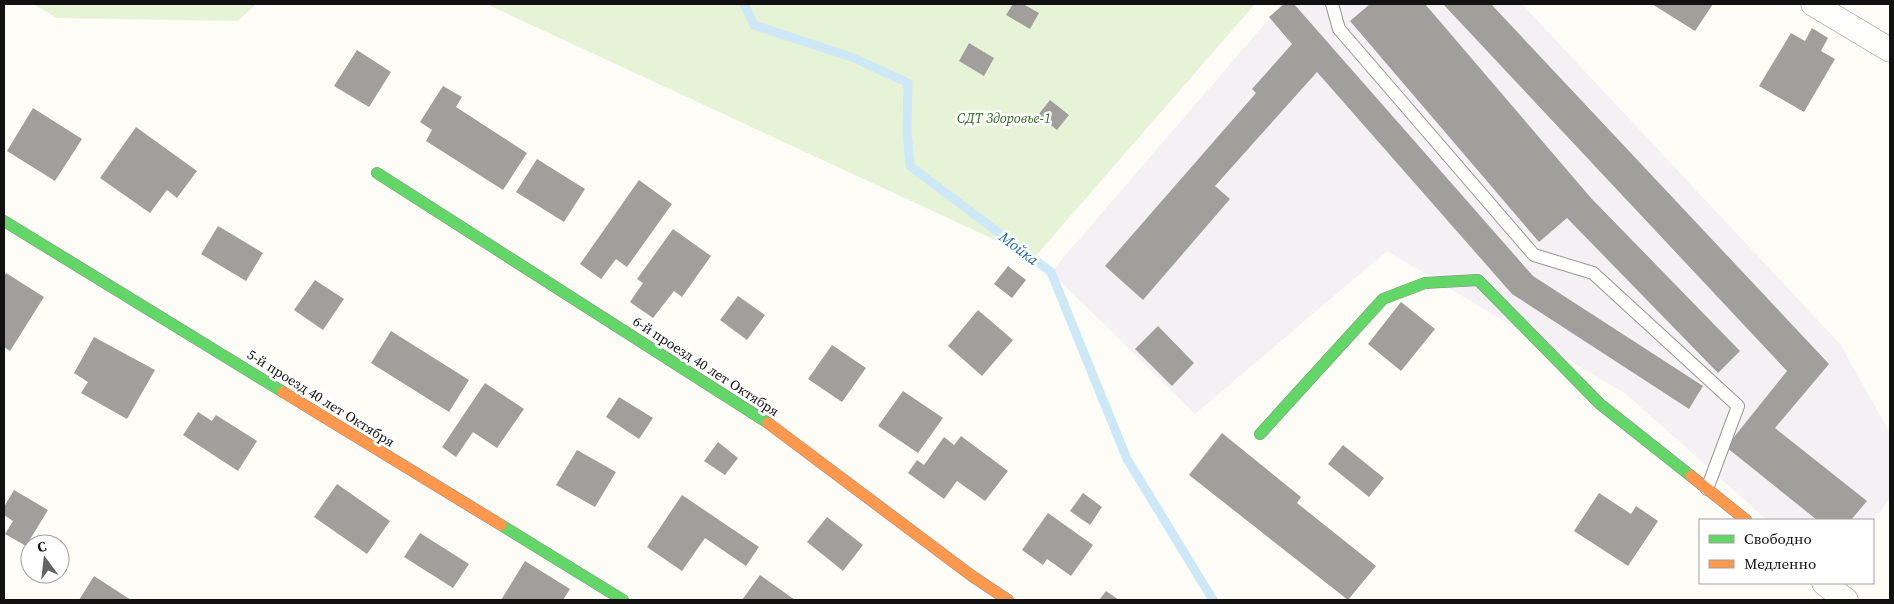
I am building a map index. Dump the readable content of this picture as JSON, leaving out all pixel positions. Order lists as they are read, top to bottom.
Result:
{
  "streets": {
    "street": ["6-й проезд 40 лет Октября", "5-й проезд 40 лет Октября"]
  },
  "water": ["Мойка"],
  "parks": ["СДТ Здоровье-1"],
  "legend": ["Свободно", "Медленно"],
  "north": "top"
}
